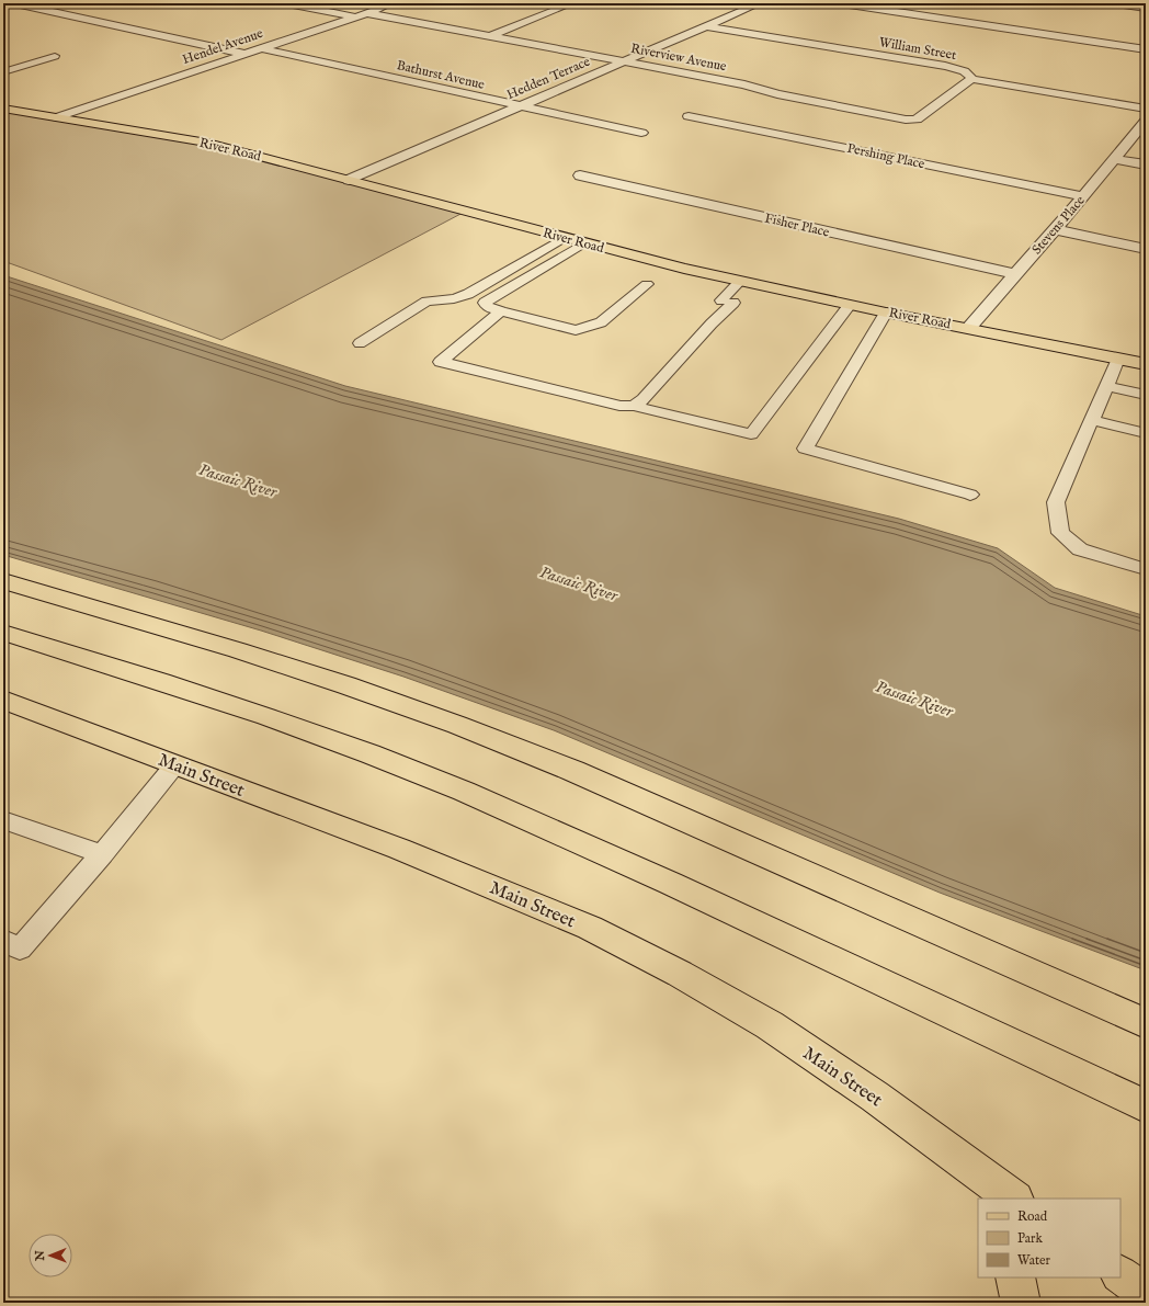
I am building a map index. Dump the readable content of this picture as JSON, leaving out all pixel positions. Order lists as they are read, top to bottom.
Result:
{
  "streets": {
    "main road": ["River Road", "Main Street"],
    "street": [
      "Hendel Avenue",
      "William Street",
      "Riverview Avenue",
      "Bathurst Avenue",
      "Hedden Terrace",
      "Pershing Place",
      "Fisher Place",
      "Stevens Place"
    ]
  },
  "crossings": [
    ["Hendel Avenue", "Riverview Avenue"],
    ["Hendel Avenue", "Bathurst Avenue"],
    ["Hendel Avenue", "River Road"],
    ["William Street", "Riverview Avenue"],
    ["William Street", "Hedden Terrace"],
    ["Riverview Avenue", "Hedden Terrace"],
    ["Bathurst Avenue", "Hedden Terrace"],
    ["Hedden Terrace", "River Road"],
    ["River Road", "Stevens Place"],
    ["Pershing Place", "Stevens Place"],
    ["Fisher Place", "Stevens Place"]
  ],
  "water": ["Passaic River"],
  "legend": ["Road", "Park", "Water"],
  "north": "left"
}
